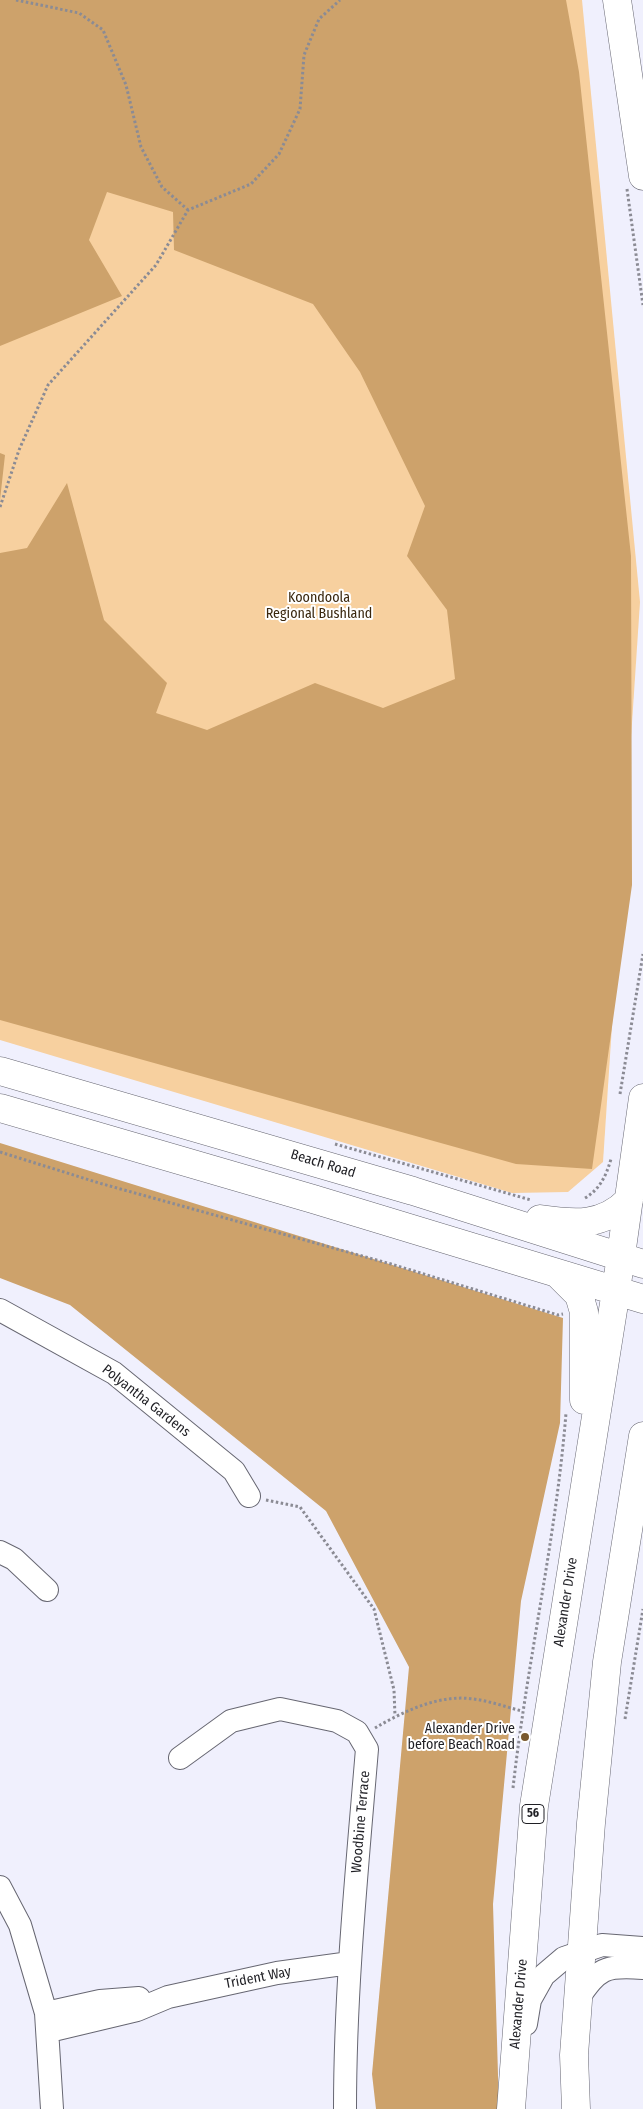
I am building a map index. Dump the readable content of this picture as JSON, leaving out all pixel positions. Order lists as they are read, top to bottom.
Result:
{
  "streets": {
    "main road": ["Beach Road", "Alexander Drive", "56"],
    "street": ["Polyantha Gardens", "Woodbine Terrace", "Trident Way"]
  },
  "crossings": [
    ["Beach Road", "Alexander Drive"],
    ["Woodbine Terrace", "Trident Way"]
  ],
  "parks": ["Koondoola Regional Bushland"],
  "places": ["Alexander Drive before Beach Road"]
}
